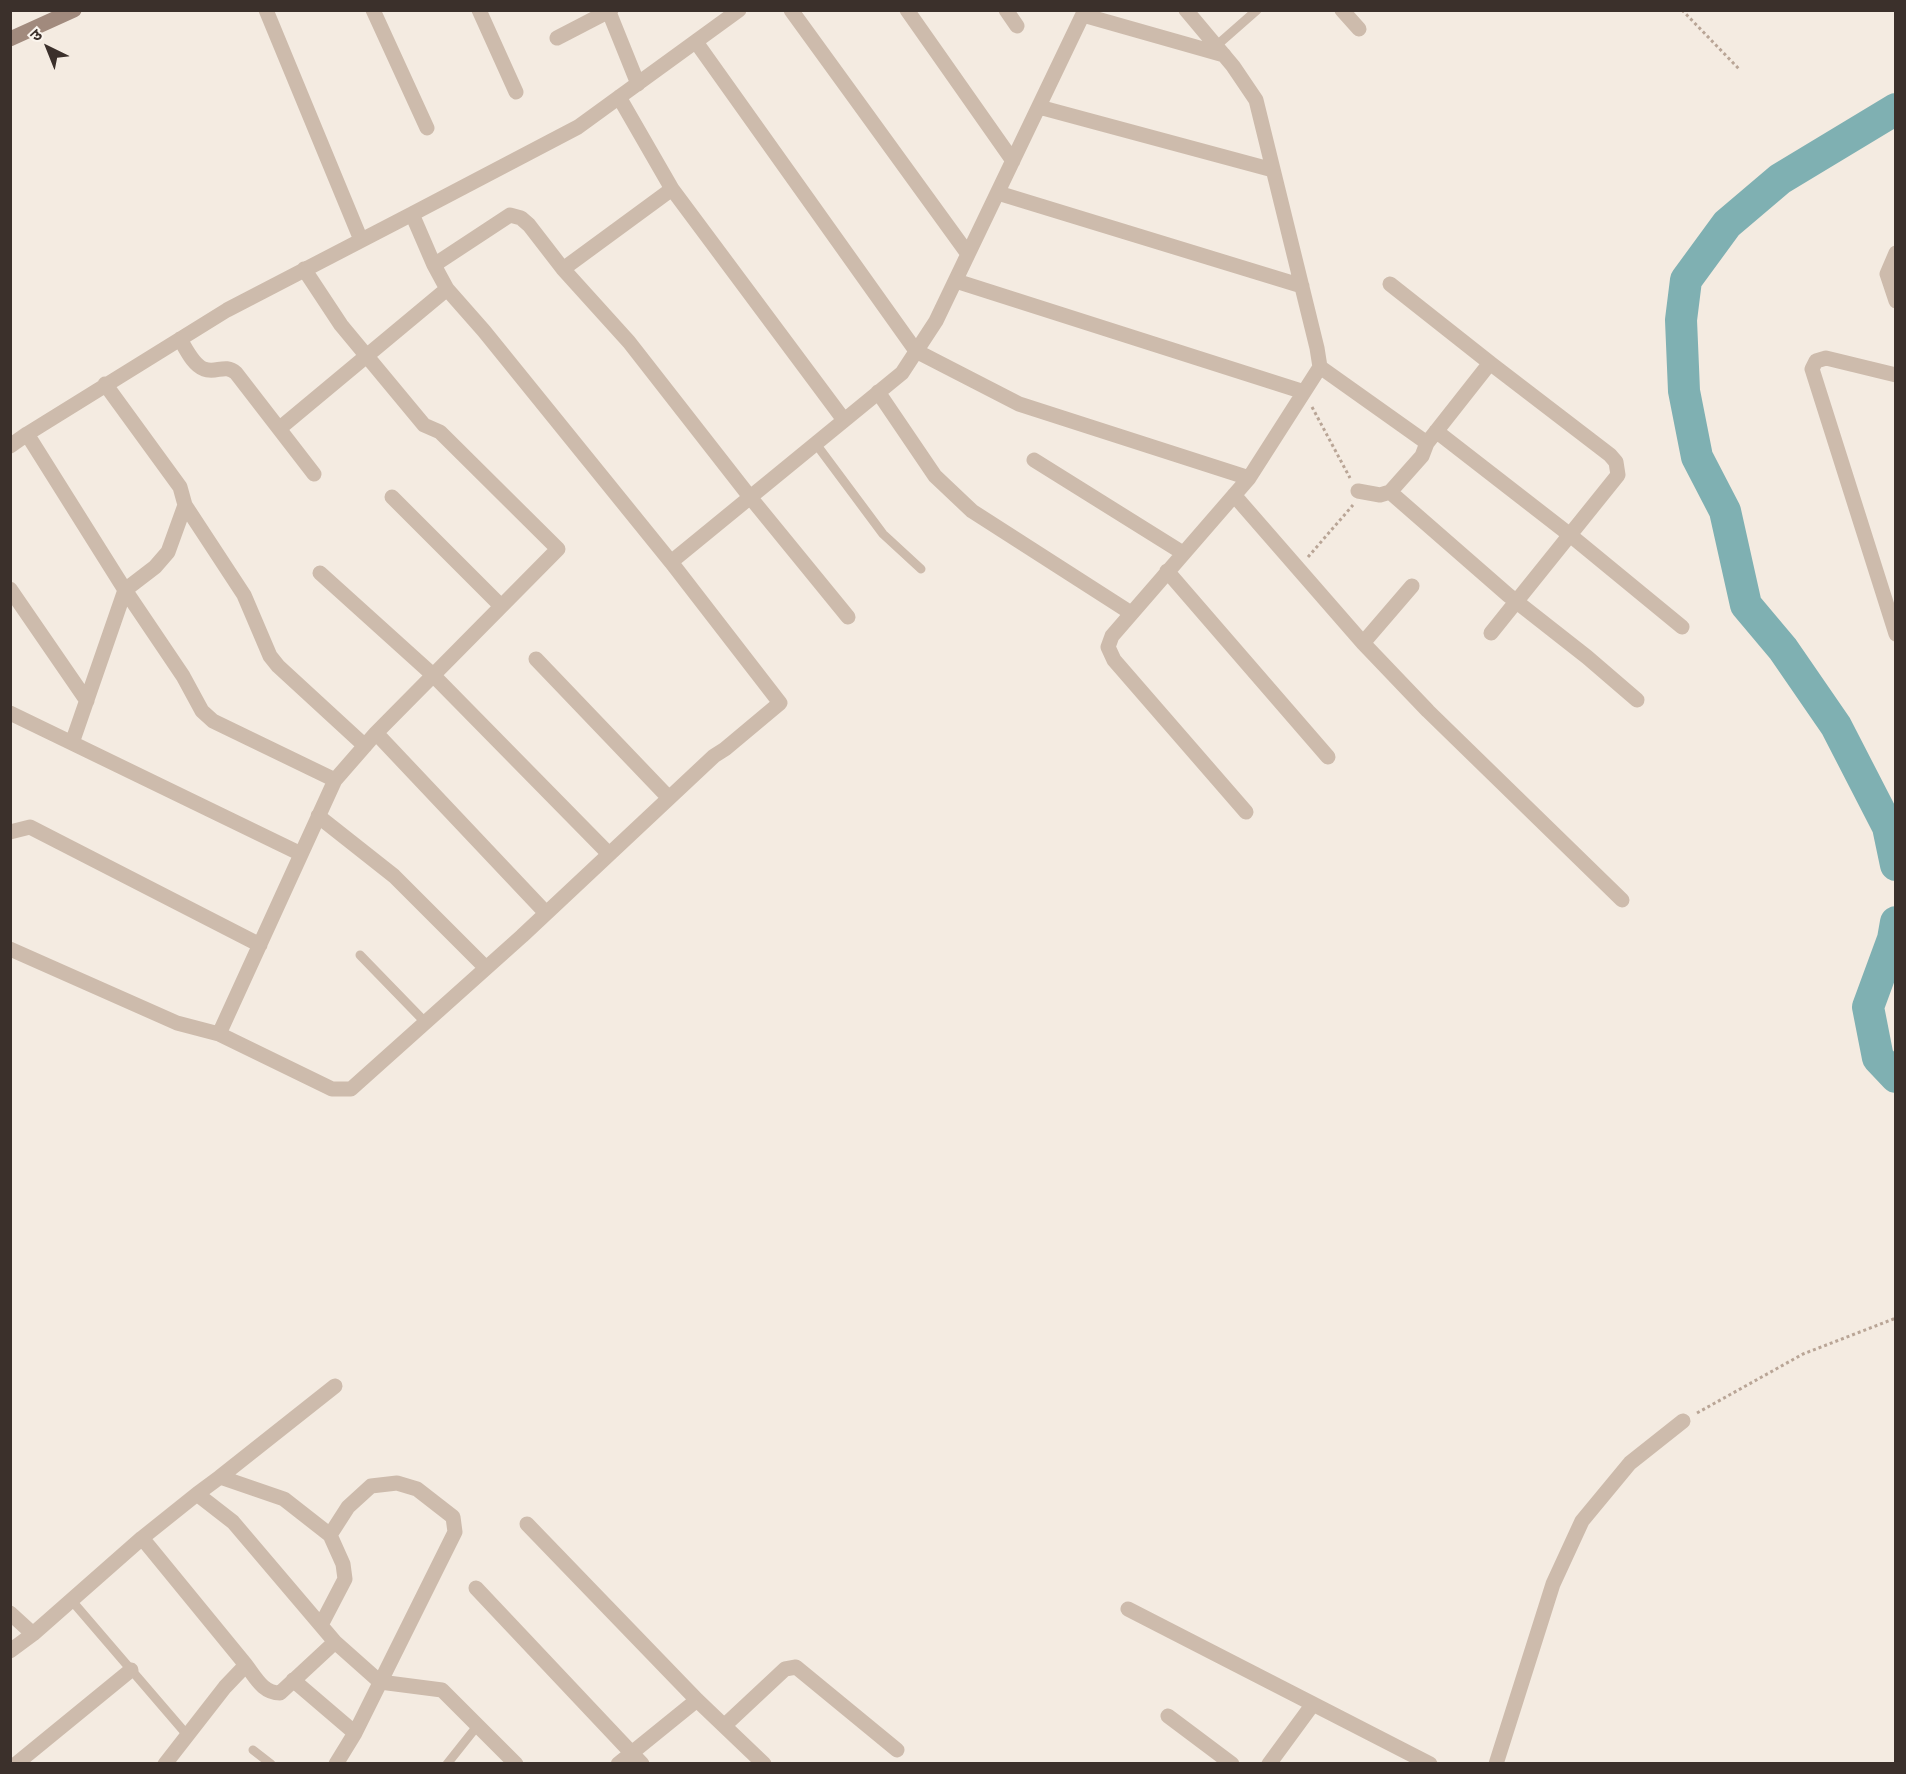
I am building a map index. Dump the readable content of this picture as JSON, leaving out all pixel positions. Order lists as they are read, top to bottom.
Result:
{
  "north": "top left"
}
